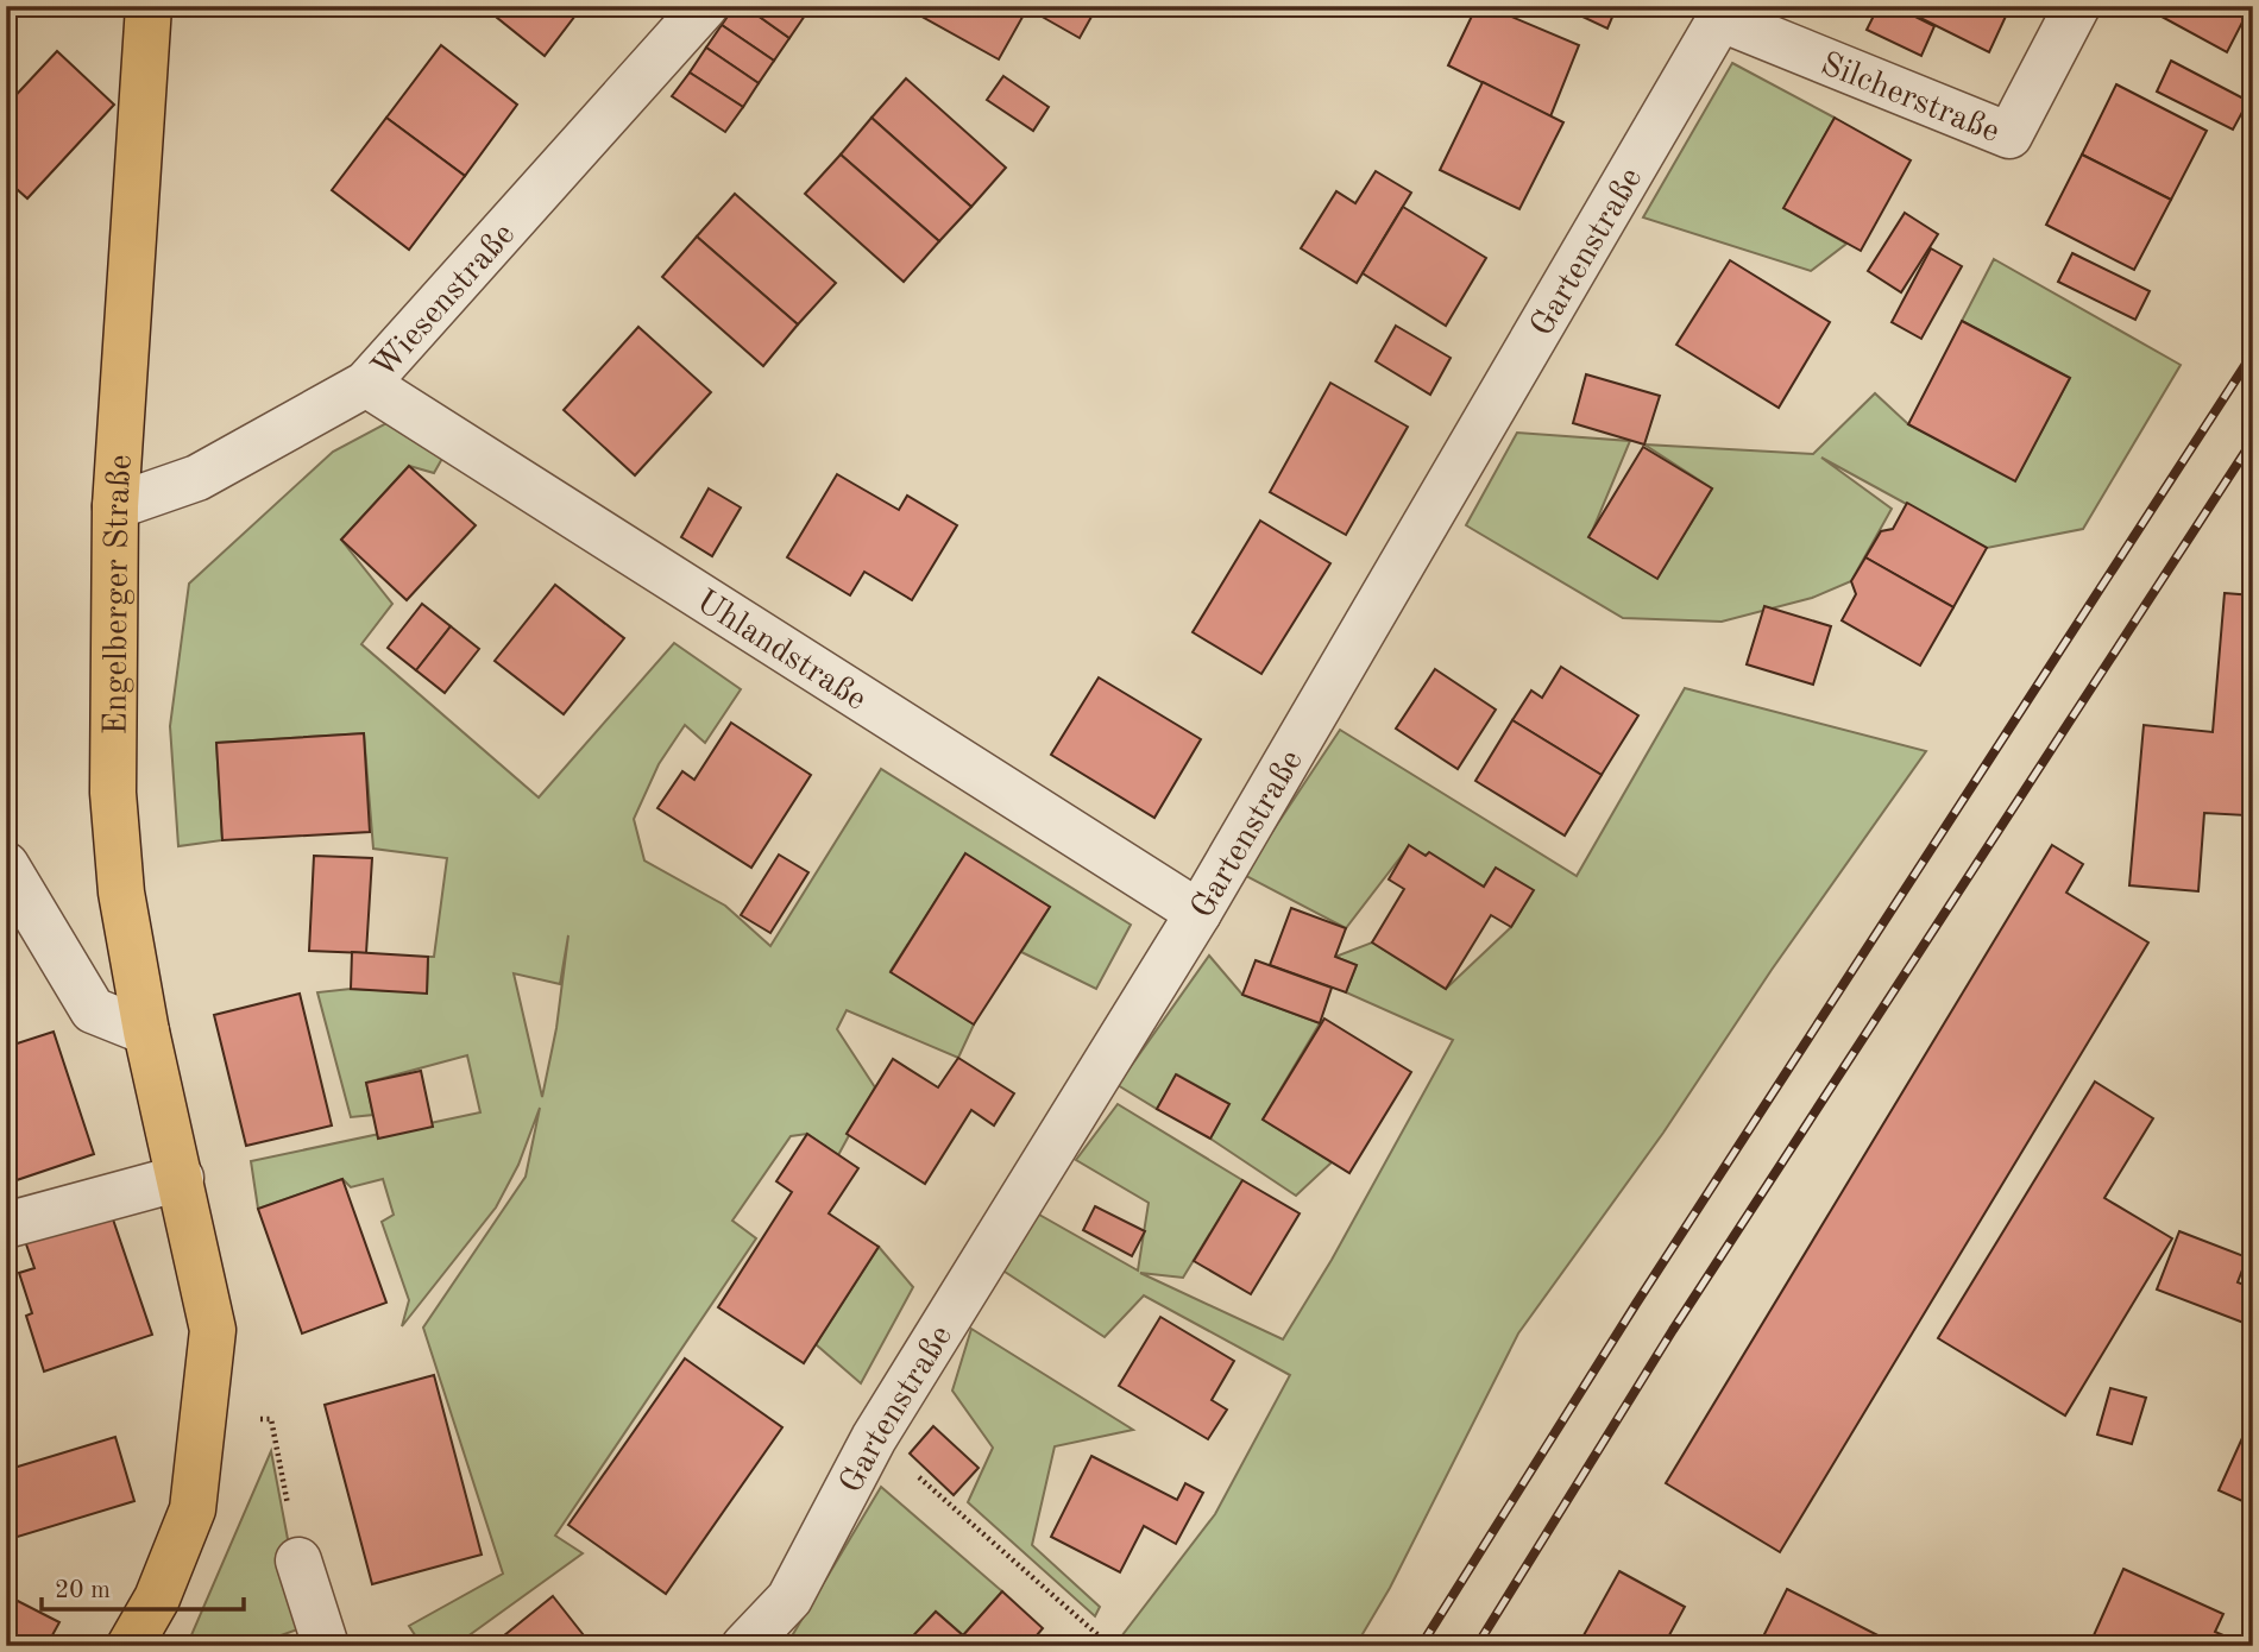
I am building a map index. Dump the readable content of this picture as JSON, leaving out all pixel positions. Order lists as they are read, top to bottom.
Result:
{
  "streets": {
    "main road": ["Engelberger Straße"],
    "street": [
      "Silcherstraße",
      "Gartenstraße",
      "Wiesenstraße",
      "Uhlandstraße"
    ]
  },
  "crossings": [
    ["Silcherstraße", "Gartenstraße"],
    ["Gartenstraße", "Uhlandstraße"],
    ["Wiesenstraße", "Engelberger Straße"],
    ["Wiesenstraße", "Uhlandstraße"]
  ],
  "scale_bar": "20 m"
}
